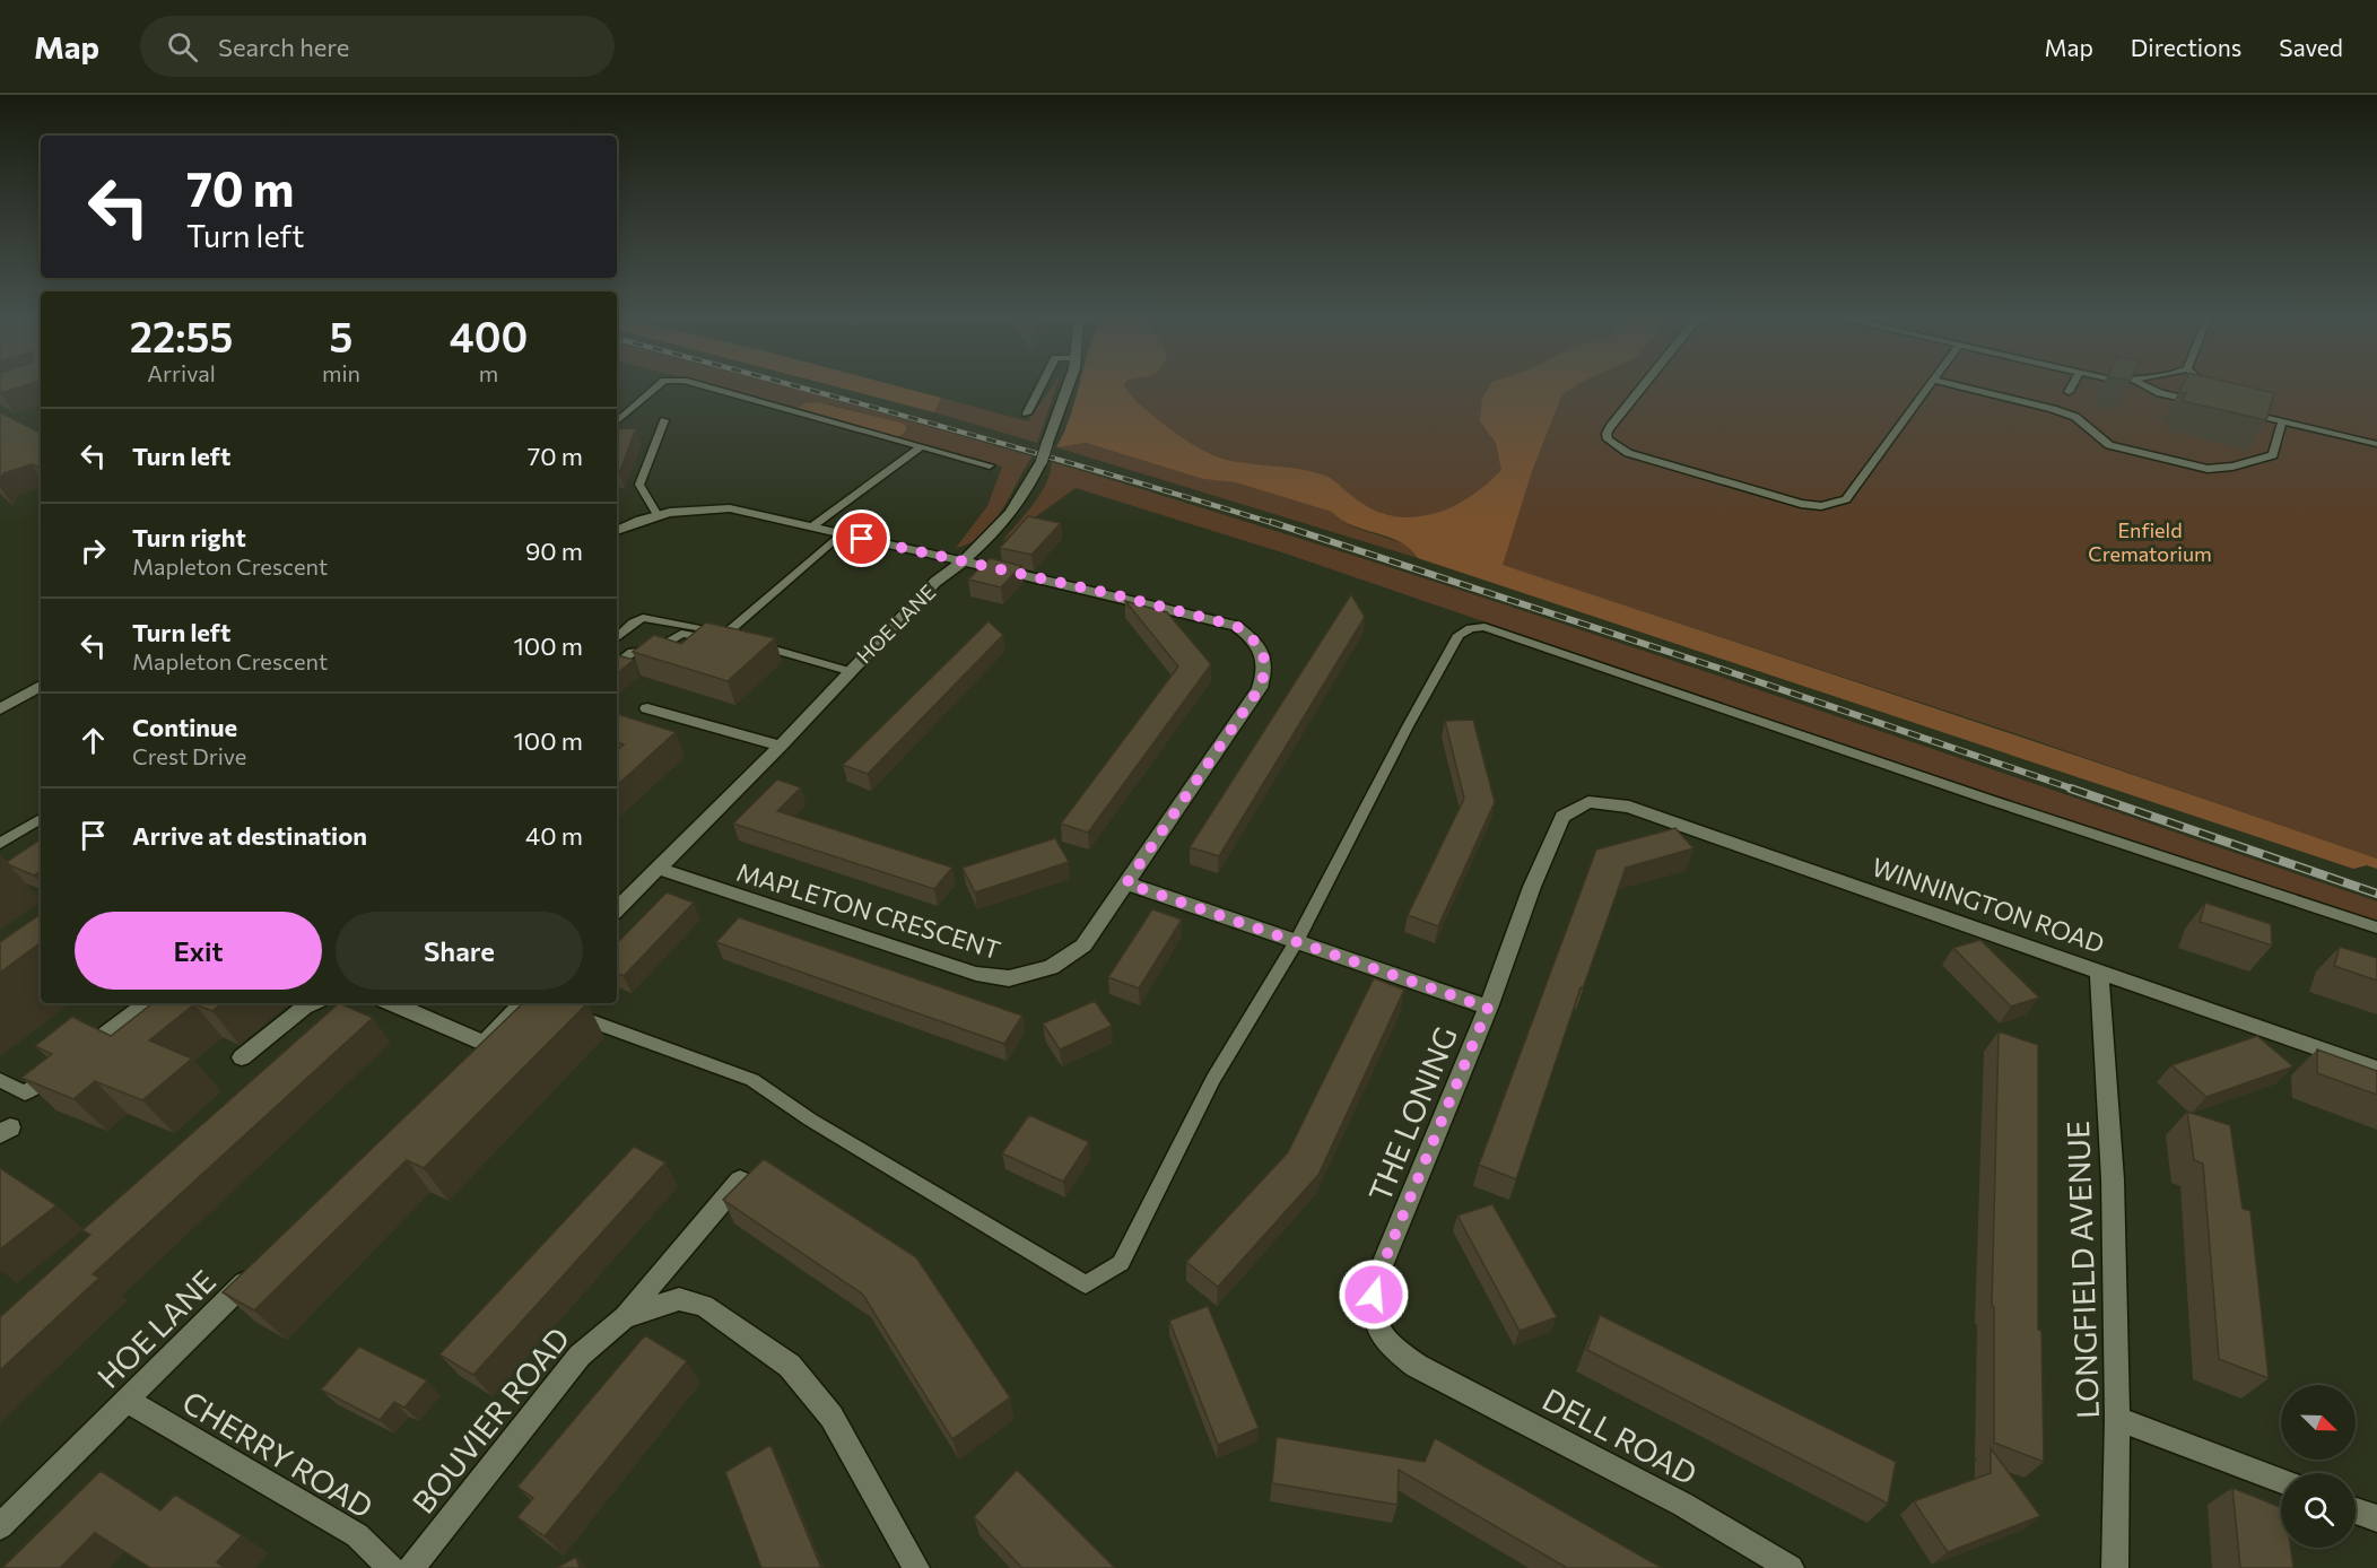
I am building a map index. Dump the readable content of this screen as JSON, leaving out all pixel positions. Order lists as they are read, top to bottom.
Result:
{
  "streets": {
    "street": [
      "HOE LANE",
      "WINNINGTON ROAD",
      "MAPLETON CRESCENT",
      "THE LONING",
      "LONGFIELD AVENUE",
      "BOUVIER ROAD",
      "DELL ROAD",
      "CHERRY ROAD"
    ]
  },
  "crossings": [
    ["HOE LANE", "MAPLETON CRESCENT"],
    ["HOE LANE", "CHERRY ROAD"],
    ["WINNINGTON ROAD", "THE LONING"],
    ["WINNINGTON ROAD", "LONGFIELD AVENUE"],
    ["THE LONING", "DELL ROAD"]
  ],
  "parks": ["Enfield Crematorium"],
  "north": "bottom right",
  "page": {
    "header": "Map",
    "search": "Search here",
    "nav": ["Map", "Directions", "Saved"],
    "turn": ["70 m", "Turn left"],
    "eta": [
      "22:55",
      "Arrival",
      "5",
      "min",
      "400",
      "m"
    ],
    "list": [
      {
        "name": "Turn left",
        "value": "70 m"
      },
      {
        "name": "Turn right",
        "note": "Mapleton Crescent",
        "value": "90 m"
      },
      {
        "name": "Turn left",
        "note": "Mapleton Crescent",
        "value": "100 m"
      },
      {
        "name": "Continue",
        "note": "Crest Drive",
        "value": "100 m"
      },
      {
        "name": "Arrive at destination",
        "value": "40 m"
      }
    ],
    "buttons": ["Exit", "Share"]
  }
}
